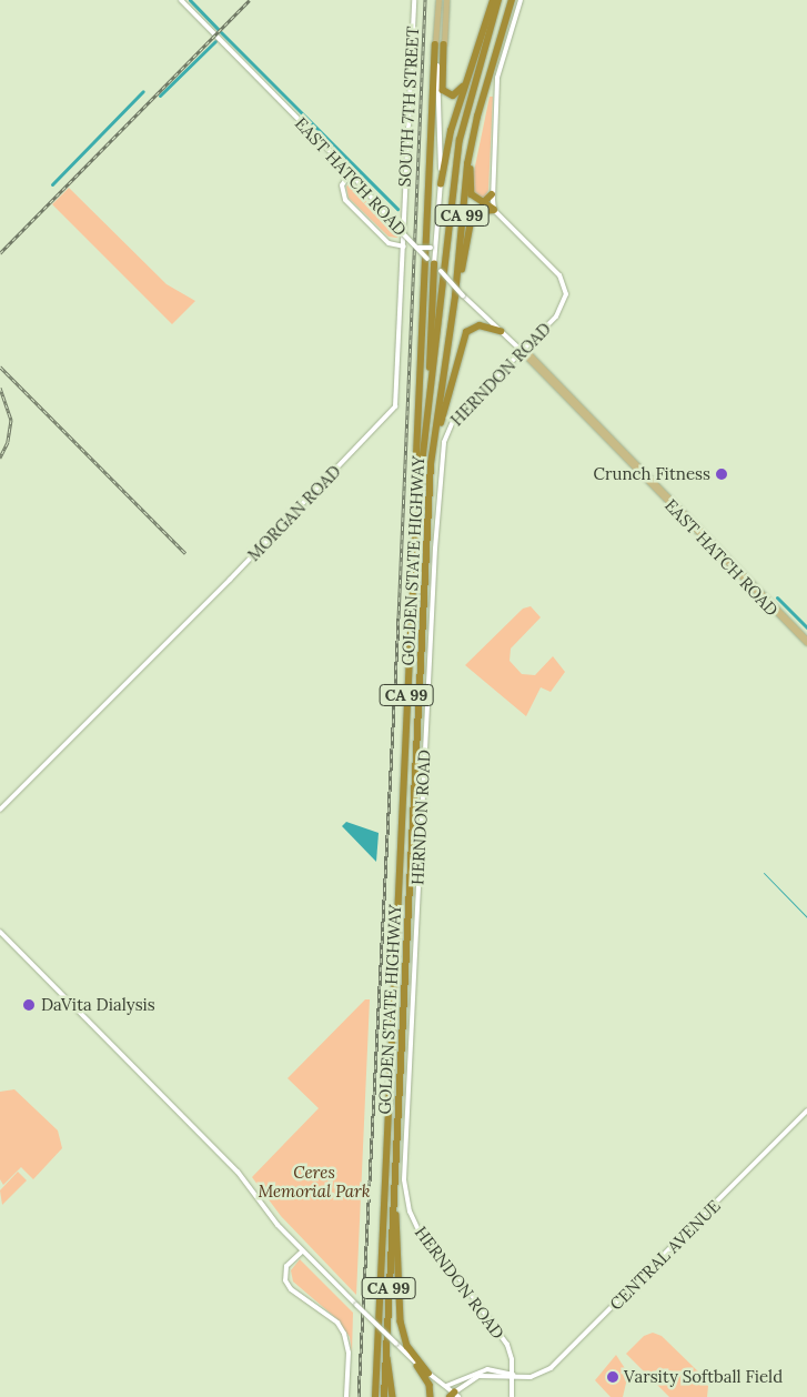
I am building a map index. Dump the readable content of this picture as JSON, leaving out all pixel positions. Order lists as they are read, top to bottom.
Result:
{
  "streets": {
    "highway": ["CA 99", "GOLDEN STATE HIGHWAY"],
    "main road": ["EAST HATCH ROAD"],
    "street": [
      "SOUTH 7TH STREET",
      "HERNDON ROAD",
      "MORGAN ROAD",
      "CENTRAL AVENUE"
    ]
  },
  "crossings": [
    ["SOUTH 7TH STREET", "MORGAN ROAD"],
    ["EAST HATCH ROAD", "HERNDON ROAD"],
    ["HERNDON ROAD", "CENTRAL AVENUE"]
  ],
  "parks": ["Ceres Memorial Park"],
  "places": ["Crunch Fitness", "DaVita Dialysis", "Varsity Softball Field"]
}
